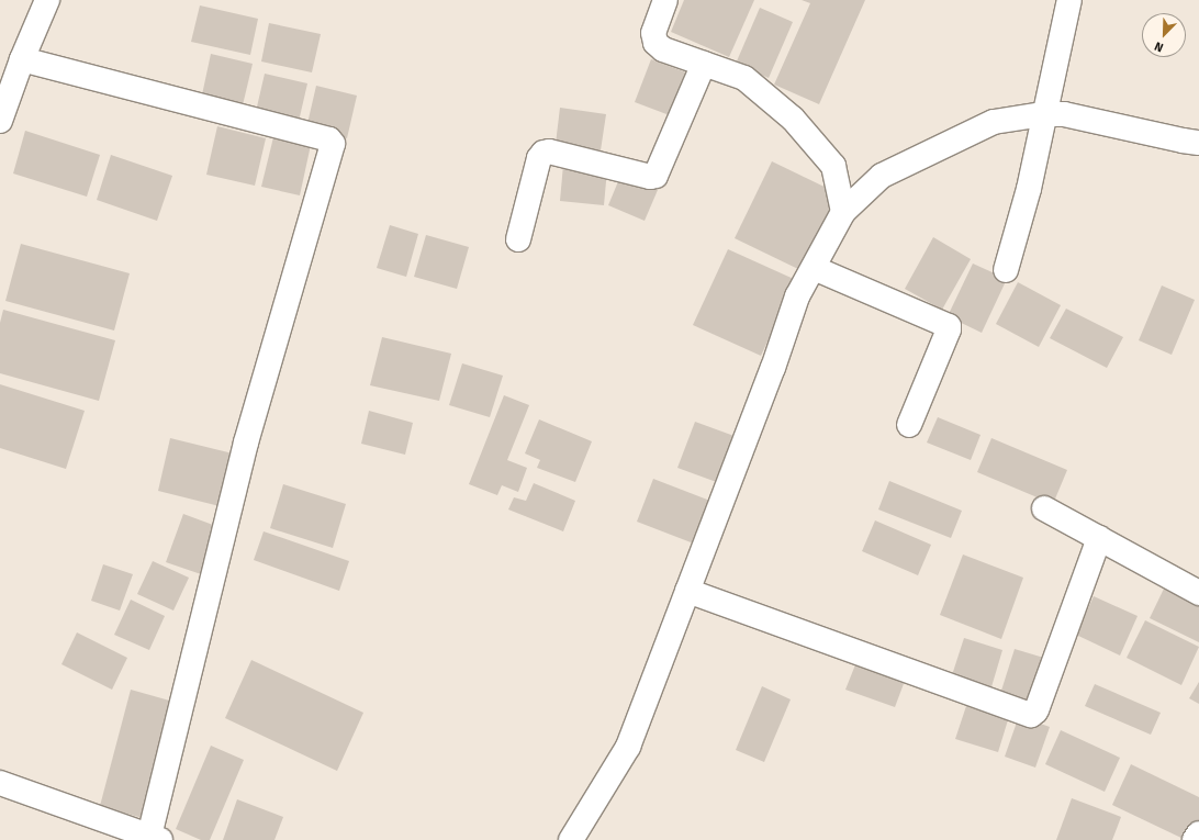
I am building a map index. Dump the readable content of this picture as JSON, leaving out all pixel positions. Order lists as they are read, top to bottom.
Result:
{
  "north": "bottom left"
}
